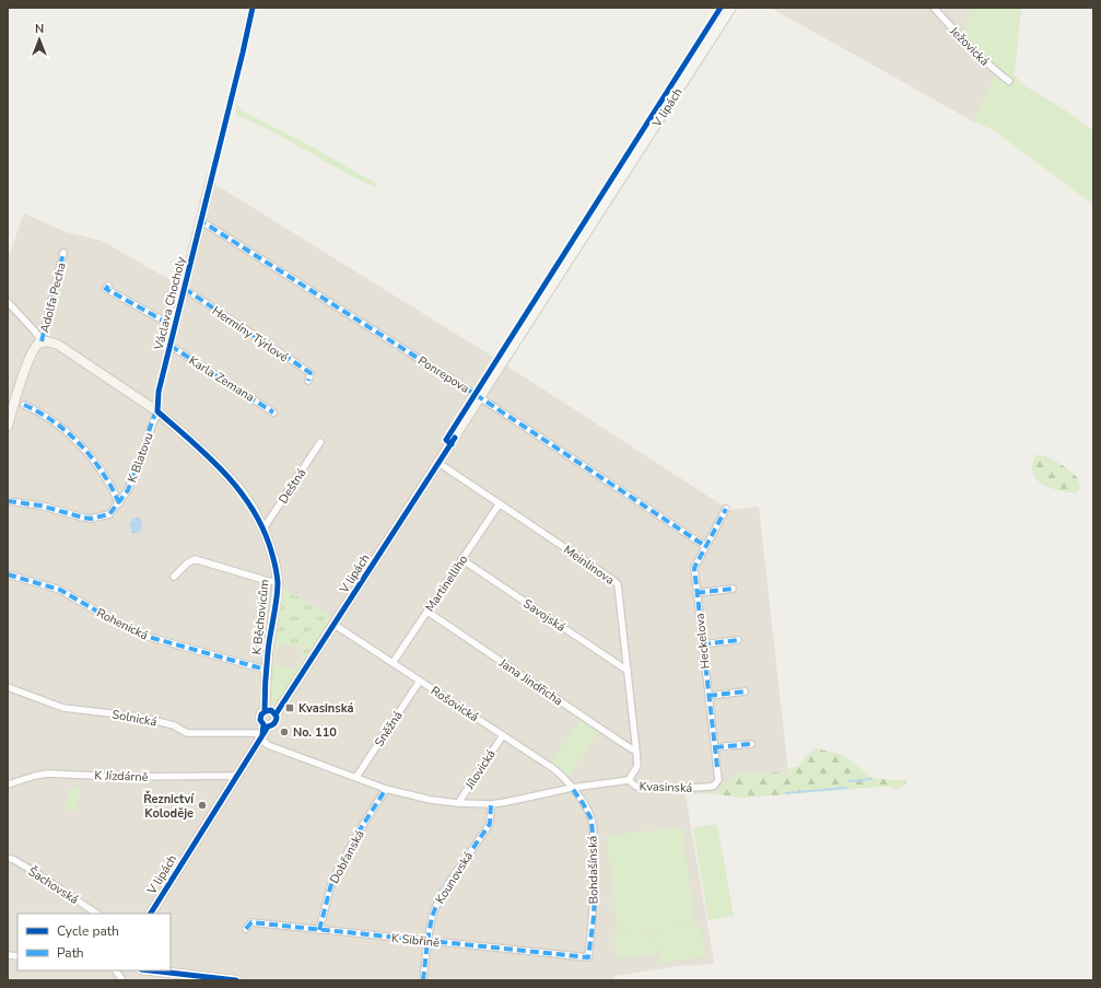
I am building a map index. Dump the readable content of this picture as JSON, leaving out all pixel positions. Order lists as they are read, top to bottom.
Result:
{
  "streets": {
    "street": [
      "Ježovická",
      "V lipách",
      "Adolfa Pecha",
      "Václava Chocholy",
      "Hermíny Týrlové",
      "Ponrepova",
      "Karla Zemana",
      "K Blatovu",
      "Deštná",
      "Meinlinova",
      "Martinelliho",
      "Savojská",
      "K Běchovicům",
      "Rohenická",
      "Heckelova",
      "Jana Jindřicha",
      "Rošovická",
      "Solnická",
      "Sněžná",
      "Jílovická",
      "K Jízdárně",
      "Kvasinská",
      "Dobřanská",
      "Bohdašínská",
      "Kounovská",
      "Šachovská",
      "K Sibřině"
    ]
  },
  "crossings": [
    ["V lipách", "Ponrepova"],
    ["V lipách", "Meinlinova"],
    ["V lipách", "K Běchovicům"],
    ["V lipách", "Rošovická"],
    ["V lipách", "Solnická"],
    ["V lipách", "K Jízdárně"],
    ["V lipách", "Kvasinská"],
    ["Adolfa Pecha", "K Běchovicům"],
    ["Václava Chocholy", "Hermíny Týrlové"],
    ["Václava Chocholy", "Ponrepova"],
    ["Václava Chocholy", "Karla Zemana"],
    ["Václava Chocholy", "K Blatovu"],
    ["Václava Chocholy", "K Běchovicům"],
    ["Ponrepova", "Heckelova"],
    ["K Blatovu", "K Běchovicům"],
    ["Deštná", "K Běchovicům"],
    ["Meinlinova", "Martinelliho"],
    ["Meinlinova", "Savojská"],
    ["Meinlinova", "Jana Jindřicha"],
    ["Meinlinova", "Kvasinská"],
    ["Martinelliho", "Savojská"],
    ["Martinelliho", "Jana Jindřicha"],
    ["Martinelliho", "Rošovická"],
    ["K Běchovicům", "Rohenická"],
    ["Heckelova", "Kvasinská"],
    ["Rošovická", "Sněžná"],
    ["Rošovická", "Jílovická"],
    ["Rošovická", "Kvasinská"],
    ["Rošovická", "Bohdašínská"],
    ["Solnická", "Kvasinská"],
    ["Sněžná", "Kvasinská"],
    ["Jílovická", "Kvasinská"],
    ["Kvasinská", "Dobřanská"],
    ["Kvasinská", "Bohdašínská"],
    ["Kvasinská", "Kounovská"],
    ["Dobřanská", "K Sibřině"],
    ["Bohdašínská", "K Sibřině"],
    ["Kounovská", "K Sibřině"]
  ],
  "places": {
    "transit": ["Kvasinská"],
    "other": ["No. 110", "Řeznictví Koloděje"]
  },
  "legend": ["Cycle path", "Path"],
  "north": "top"
}
